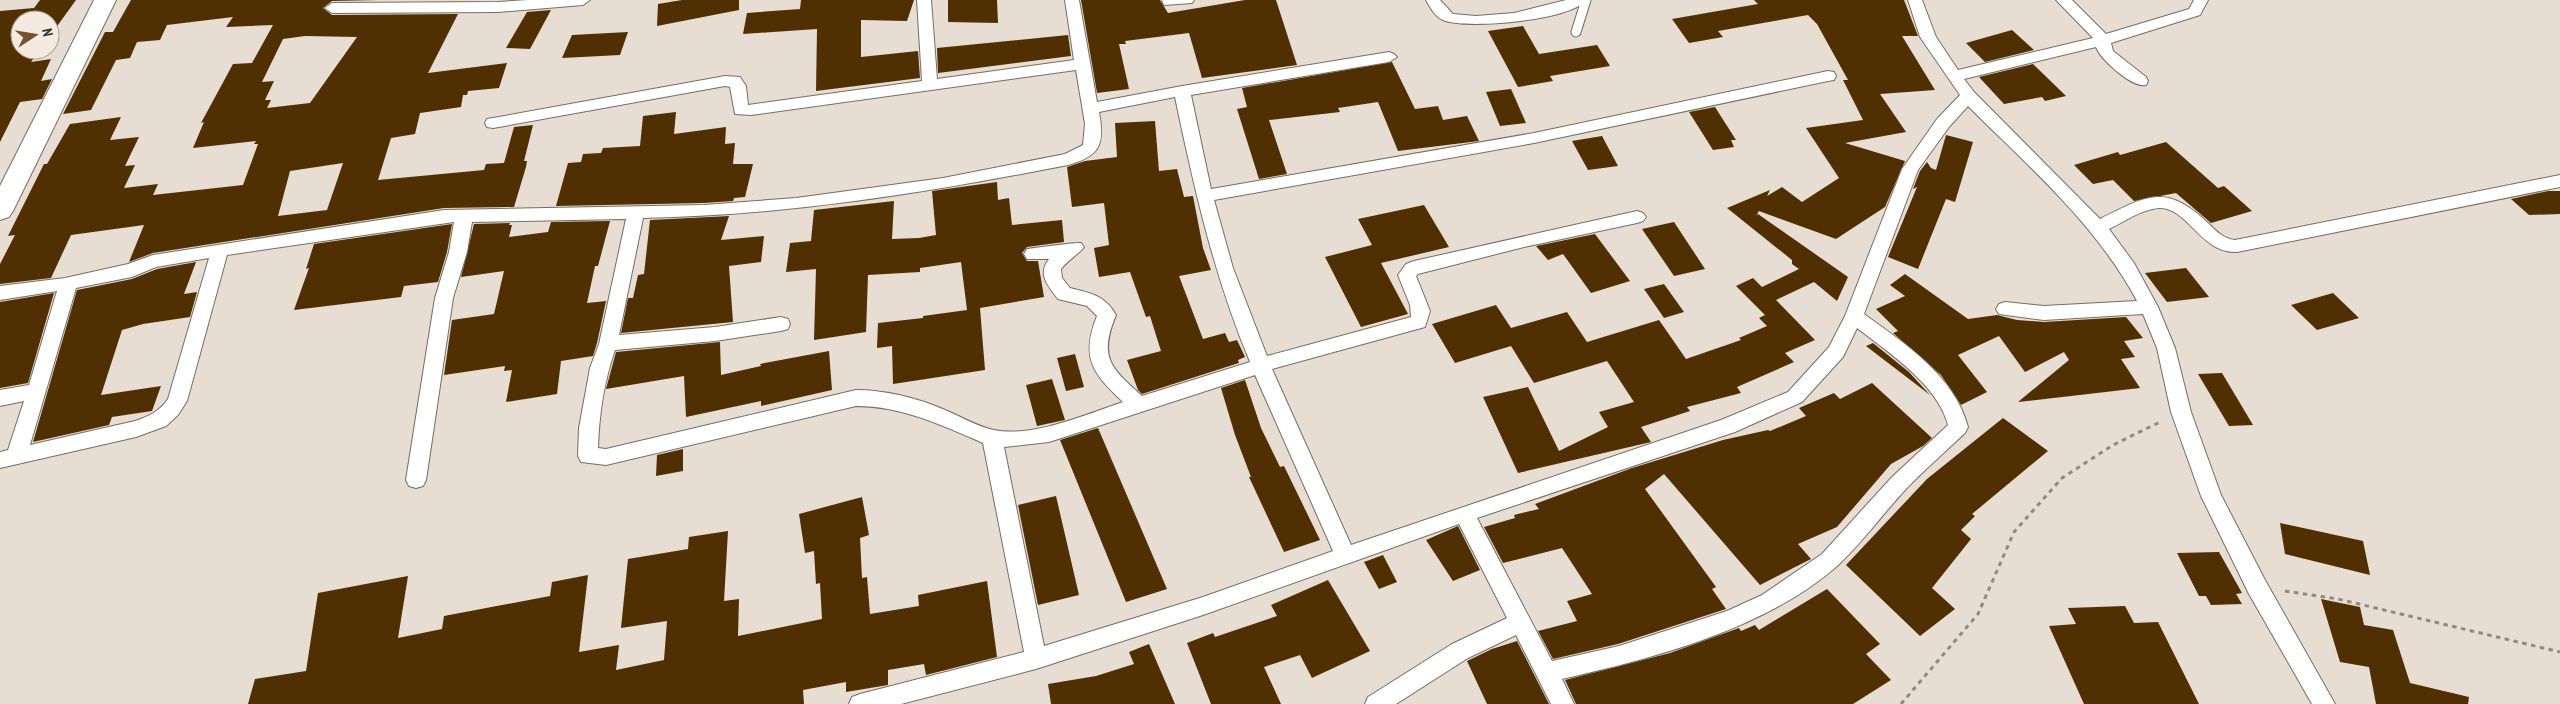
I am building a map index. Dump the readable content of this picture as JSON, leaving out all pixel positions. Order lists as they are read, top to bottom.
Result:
{
  "north": "right"
}
